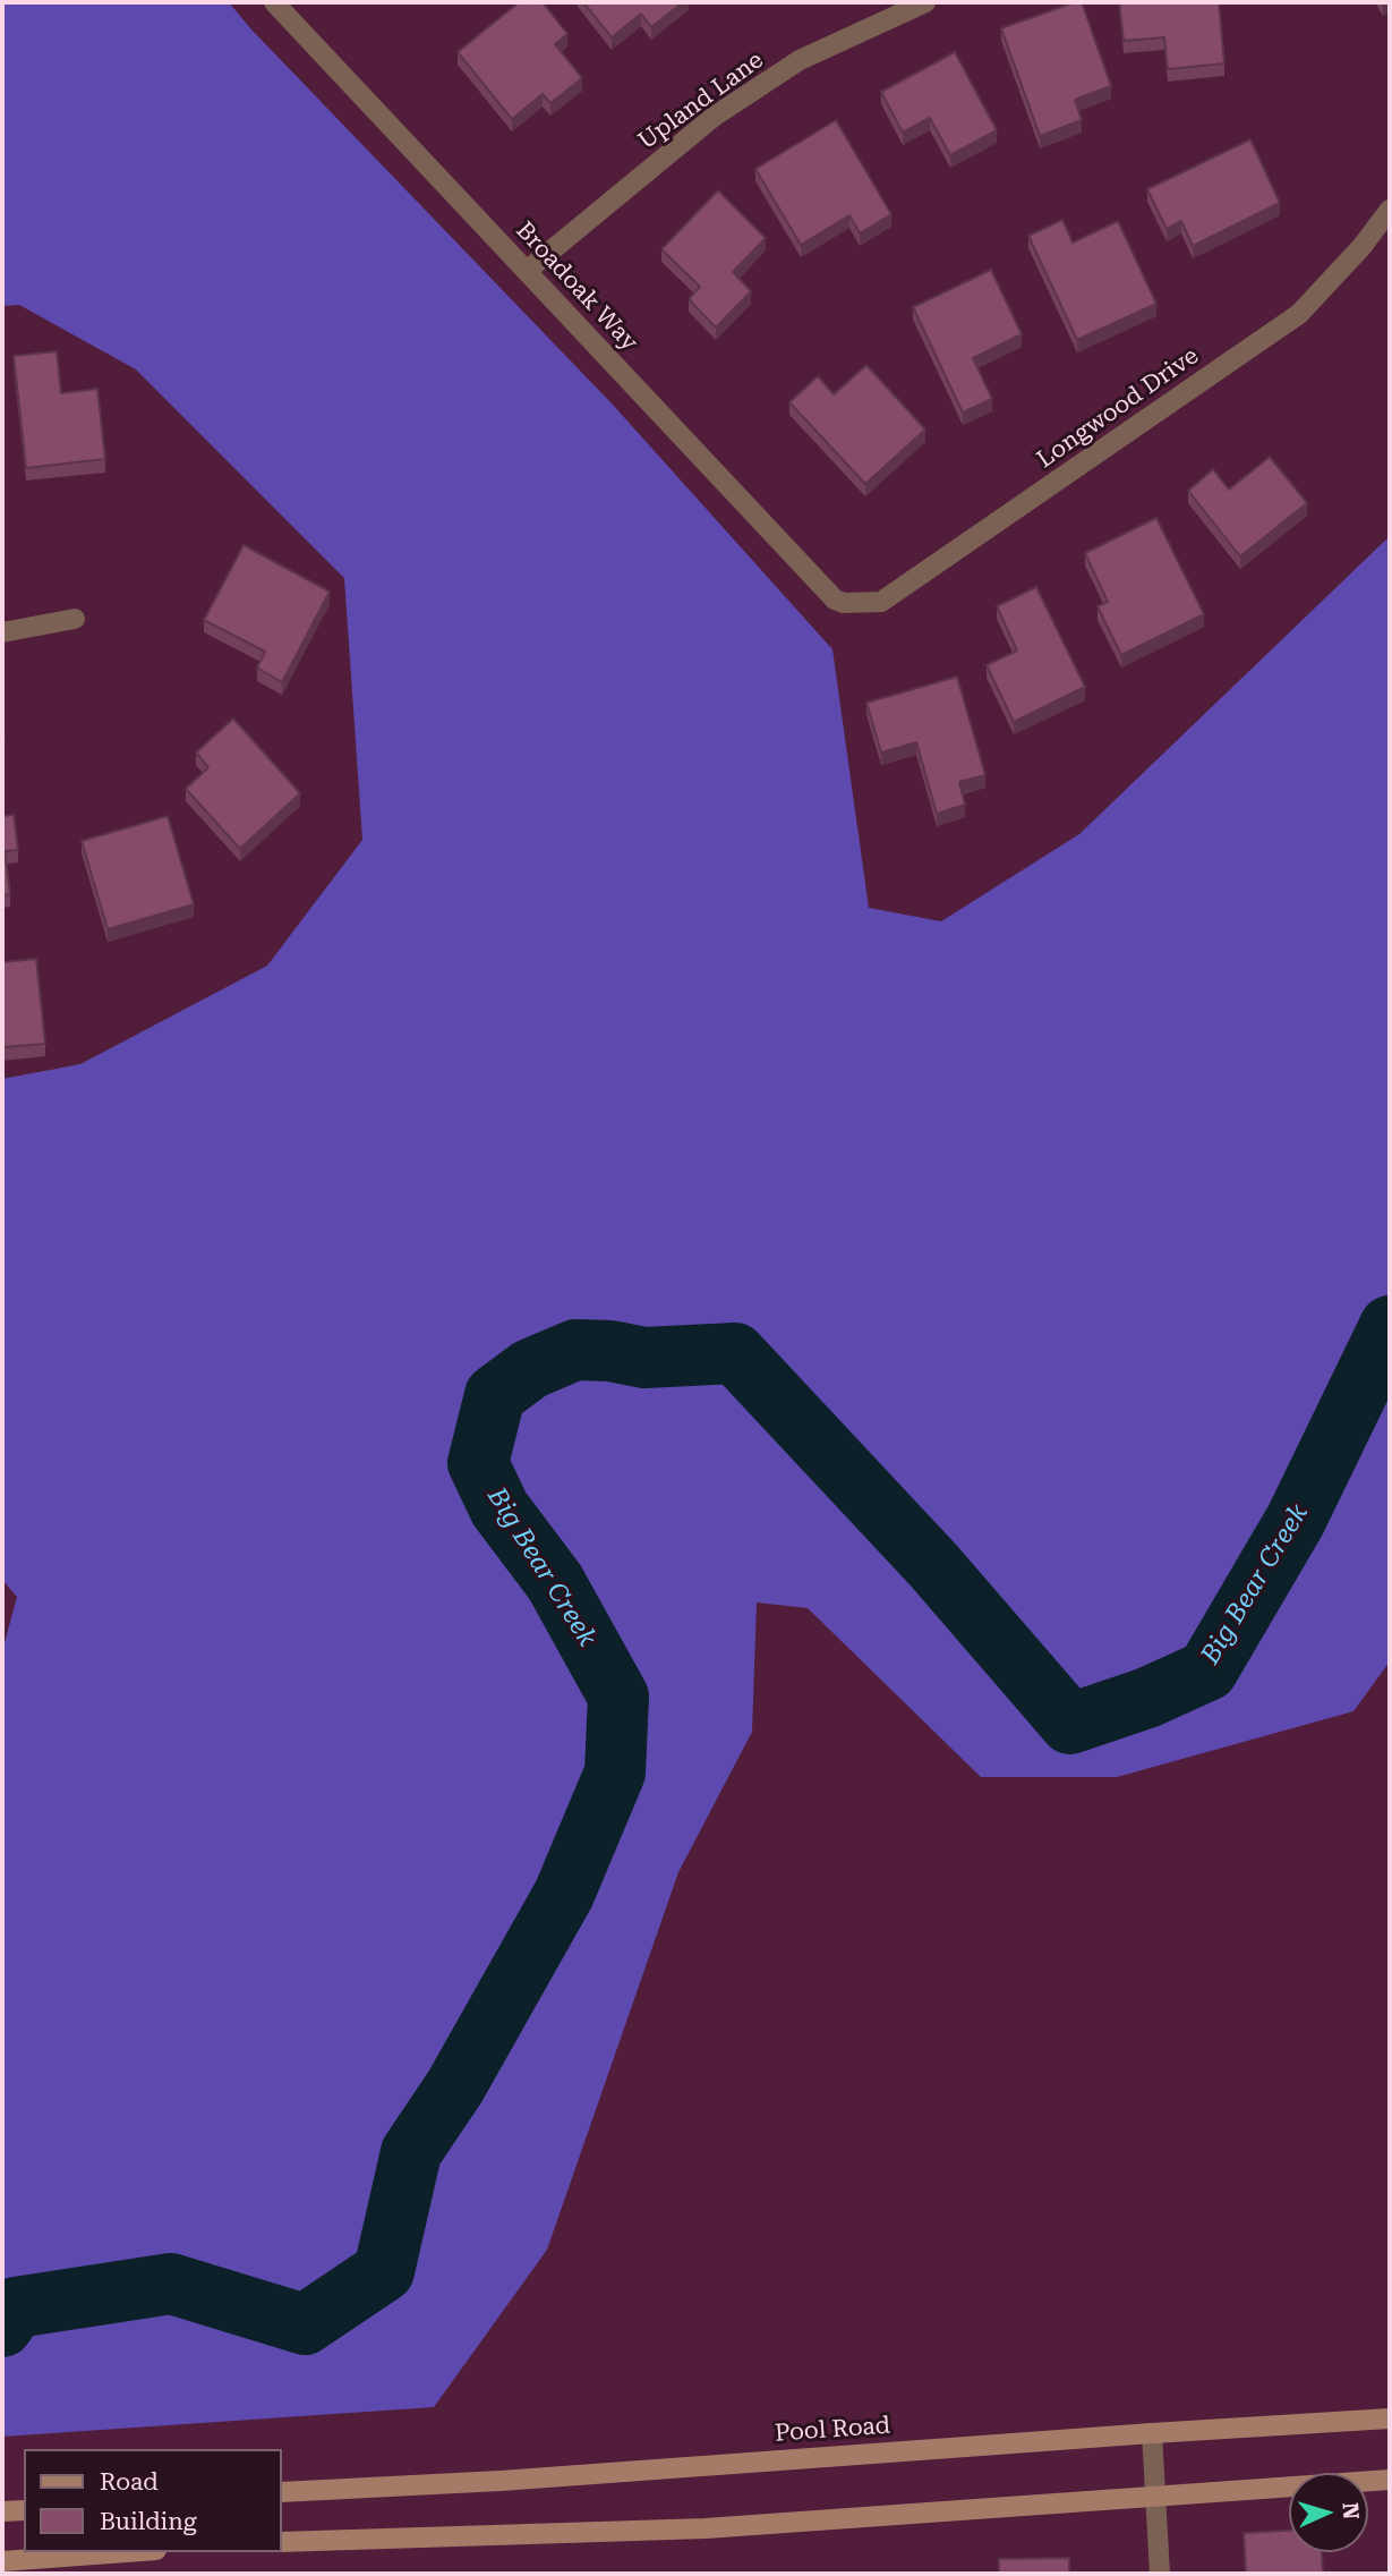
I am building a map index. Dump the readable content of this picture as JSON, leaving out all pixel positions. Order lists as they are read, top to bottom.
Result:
{
  "streets": {
    "main road": ["Pool Road"],
    "street": ["Upland Lane", "Broadoak Way", "Longwood Drive"]
  },
  "crossings": [
    ["Upland Lane", "Broadoak Way"],
    ["Broadoak Way", "Longwood Drive"]
  ],
  "water": ["Big Bear Creek"],
  "legend": ["Road", "Building"],
  "north": "right"
}
